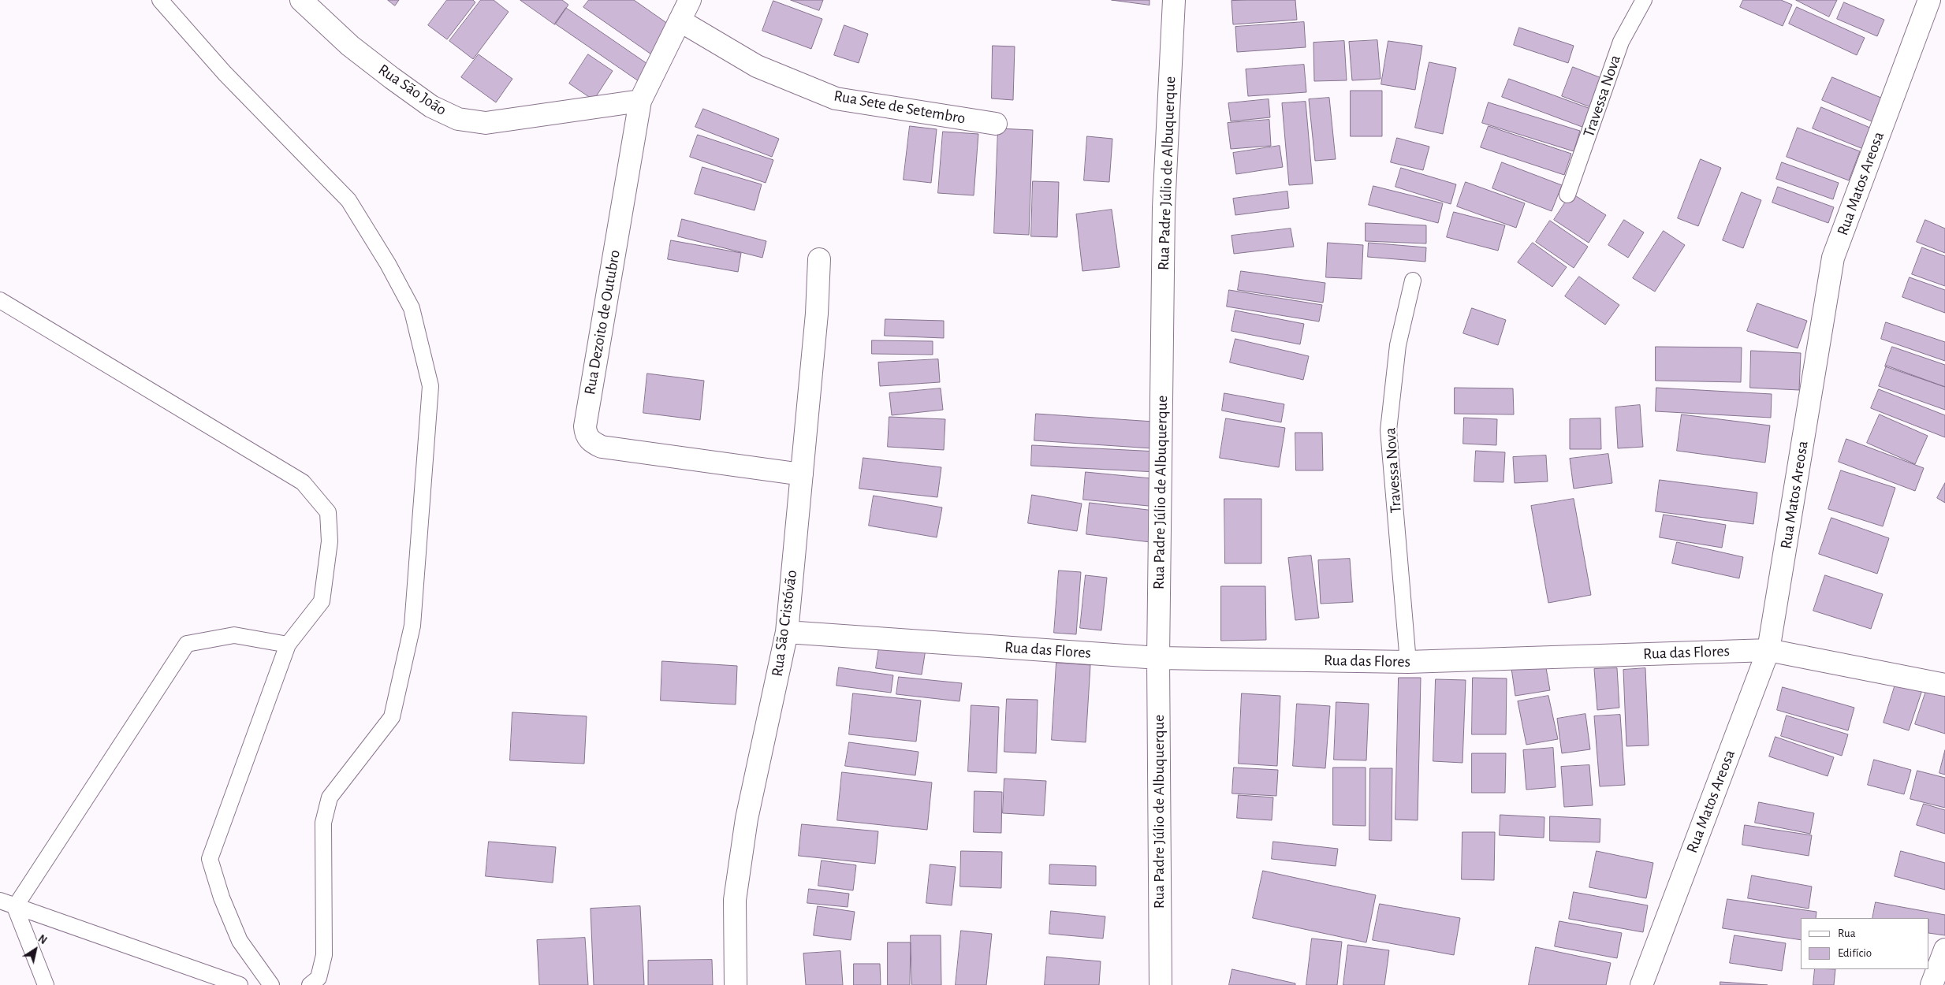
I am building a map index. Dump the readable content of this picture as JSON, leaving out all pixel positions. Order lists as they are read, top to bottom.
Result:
{
  "streets": {
    "street": [
      "Rua São João",
      "Rua Sete de Setembro",
      "Rua Padre Júlio de Albuquerque",
      "Rua Matos Areosa",
      "Rua Dezoito de Outubro",
      "Rua São Cristóvão",
      "Rua das Flores"
    ],
    "lane": ["Travessa Nova"]
  },
  "crossings": [
    ["Rua São João", "Rua Dezoito de Outubro"],
    ["Travessa Nova", "Rua das Flores"],
    ["Rua Sete de Setembro", "Rua Dezoito de Outubro"],
    ["Rua Padre Júlio de Albuquerque", "Rua das Flores"],
    ["Rua Matos Areosa", "Rua das Flores"],
    ["Rua Dezoito de Outubro", "Rua São Cristóvão"],
    ["Rua São Cristóvão", "Rua das Flores"]
  ],
  "legend": ["Rua", "Edifício"],
  "north": "top right"
}
